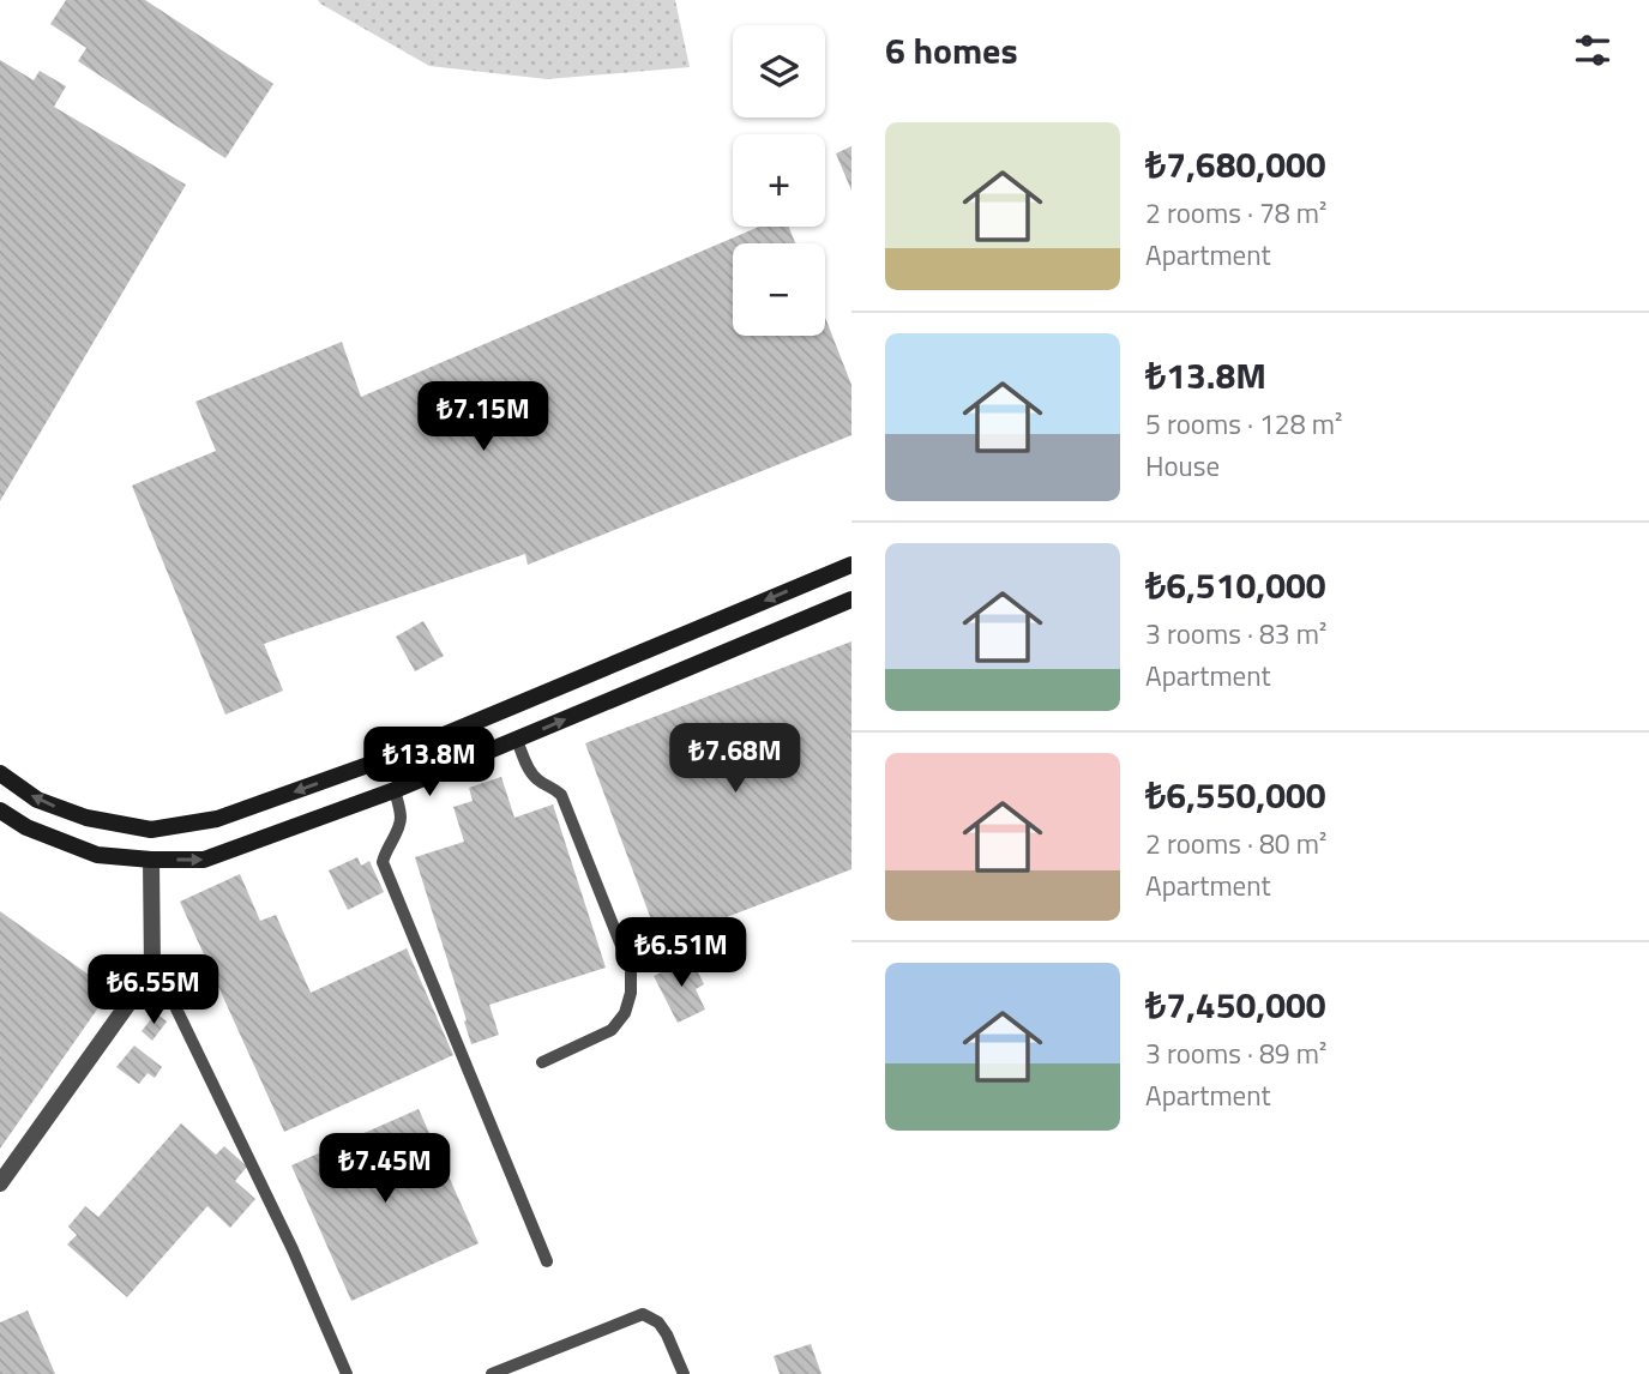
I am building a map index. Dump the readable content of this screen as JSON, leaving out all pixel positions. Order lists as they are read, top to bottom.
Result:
{
  "page": {
    "heading": "6 homes",
    "map_buttons": ["+", "−"],
    "list": [
      {
        "name": "₺7,680,000",
        "note": "2 rooms · 78 m² · Apartment"
      },
      {
        "name": "₺13.8M",
        "note": "5 rooms · 128 m² · House"
      },
      {
        "name": "₺6,510,000",
        "note": "3 rooms · 83 m² · Apartment"
      },
      {
        "name": "₺6,550,000",
        "note": "2 rooms · 80 m² · Apartment"
      },
      {
        "name": "₺7,450,000",
        "note": "3 rooms · 89 m² · Apartment"
      }
    ],
    "price": [
      "₺7.15M",
      "₺7.68M",
      "₺13.8M",
      "₺6.51M",
      "₺6.55M",
      "₺7.45M"
    ]
  }
}
